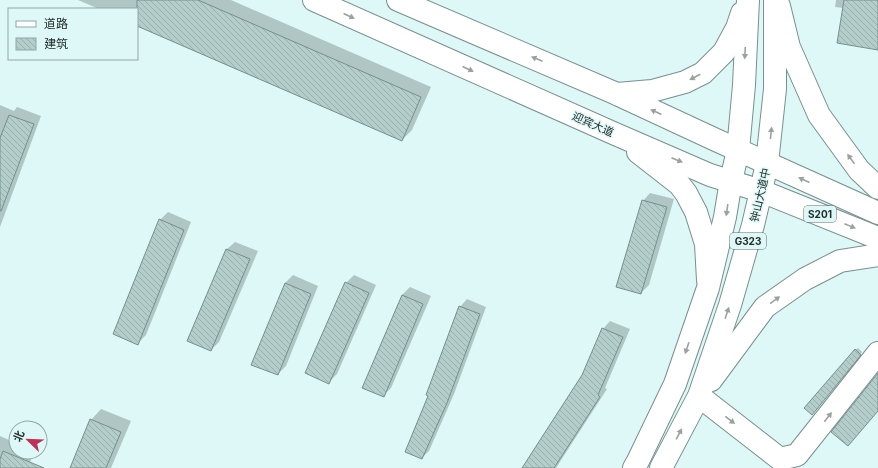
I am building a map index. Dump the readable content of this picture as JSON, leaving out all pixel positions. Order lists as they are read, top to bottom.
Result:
{
  "streets": {
    "main road": [
      "迎宾大道",
      "钟山大道中",
      "S201",
      "G323"
    ]
  },
  "crossings": [
    ["迎宾大道", "钟山大道中"],
    ["迎宾大道", "G323"],
    ["钟山大道中", "S201"]
  ],
  "legend": ["道路", "建筑"],
  "north": "top left"
}
